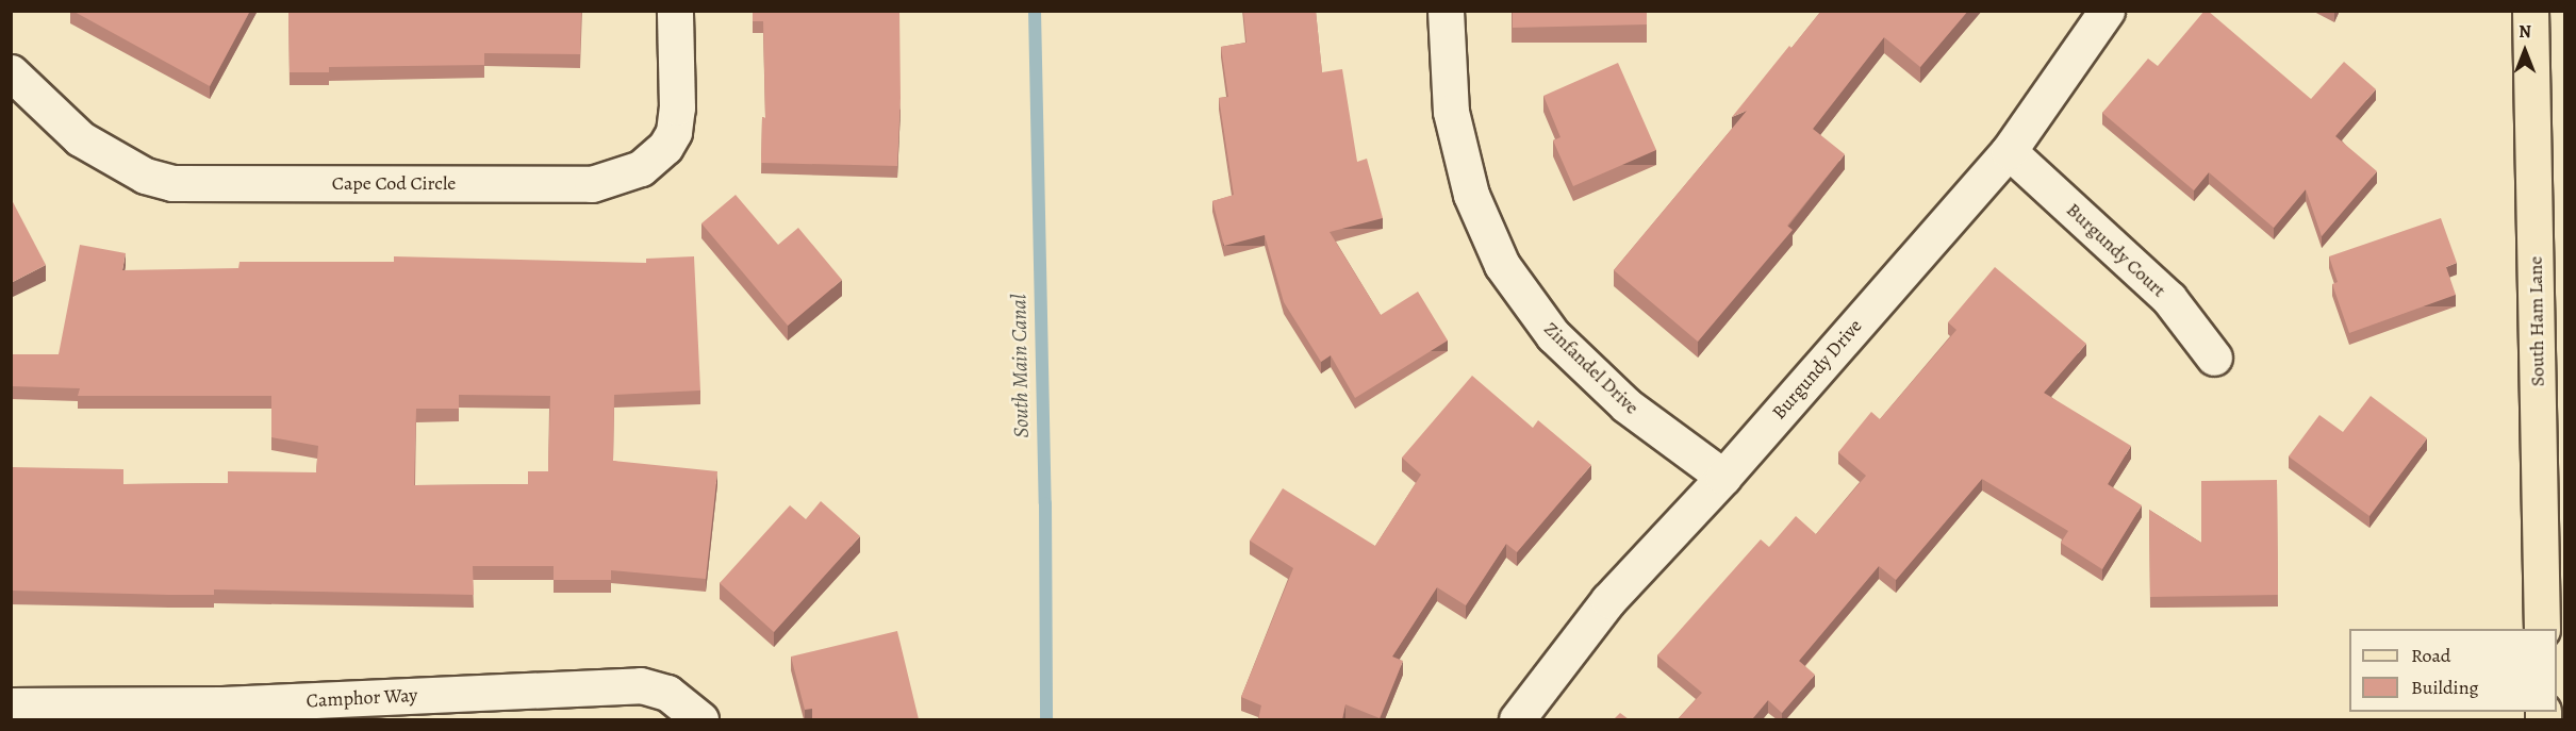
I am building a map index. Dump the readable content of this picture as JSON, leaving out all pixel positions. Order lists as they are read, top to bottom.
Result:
{
  "streets": {
    "main road": ["South Ham Lane"],
    "street": [
      "Cape Cod Circle",
      "Burgundy Court",
      "Zinfandel Drive",
      "Burgundy Drive",
      "Camphor Way"
    ]
  },
  "crossings": [
    ["Burgundy Court", "Burgundy Drive"],
    ["Zinfandel Drive", "Burgundy Drive"]
  ],
  "water": ["South Main Canal"],
  "legend": ["Road", "Building"],
  "north": "top"
}
